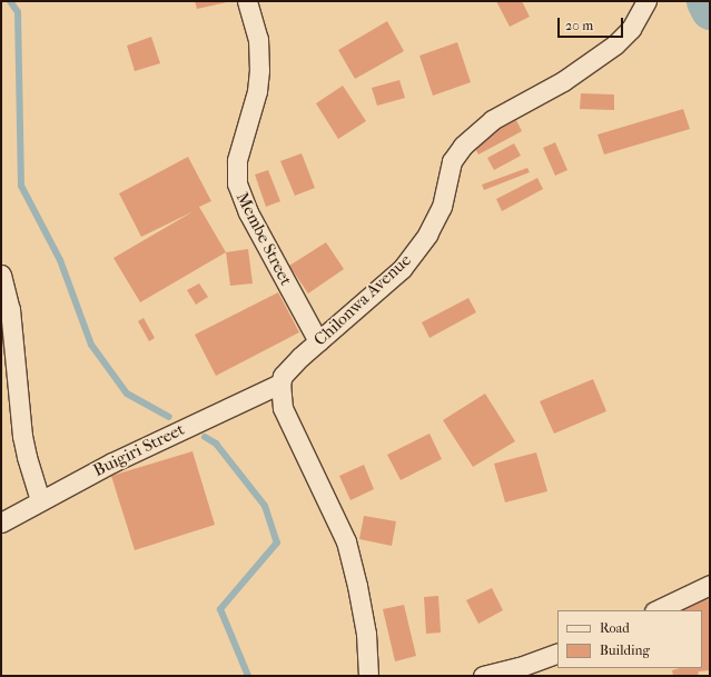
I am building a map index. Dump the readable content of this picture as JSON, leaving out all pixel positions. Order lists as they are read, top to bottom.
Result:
{
  "streets": {
    "street": ["Membe Street", "Chilonwa Avenue", "Buigiri Street"]
  },
  "crossings": [
    ["Membe Street", "Chilonwa Avenue"],
    ["Chilonwa Avenue", "Buigiri Street"]
  ],
  "legend": ["Road", "Building"],
  "scale_bar": "20 m"
}
